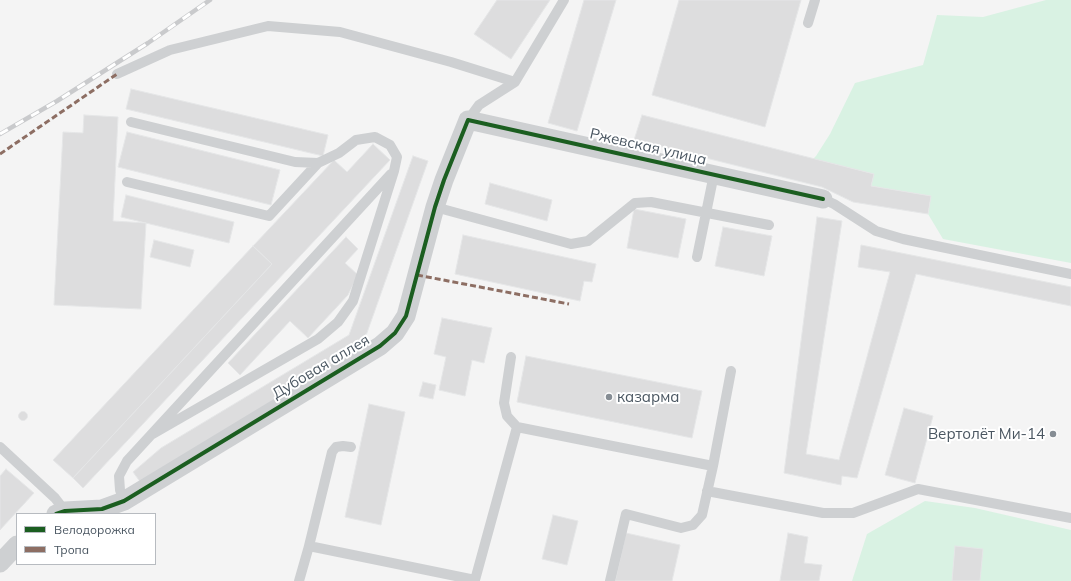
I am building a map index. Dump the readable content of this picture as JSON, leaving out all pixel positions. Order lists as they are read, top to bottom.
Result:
{
  "streets": {
    "street": ["Ржевская улица", "Дубовая аллея"]
  },
  "crossings": [
    ["Ржевская улица", "Дубовая аллея"]
  ],
  "places": ["казарма", "Вертолёт Ми-14"],
  "legend": ["Велодорожка", "Тропа"]
}
